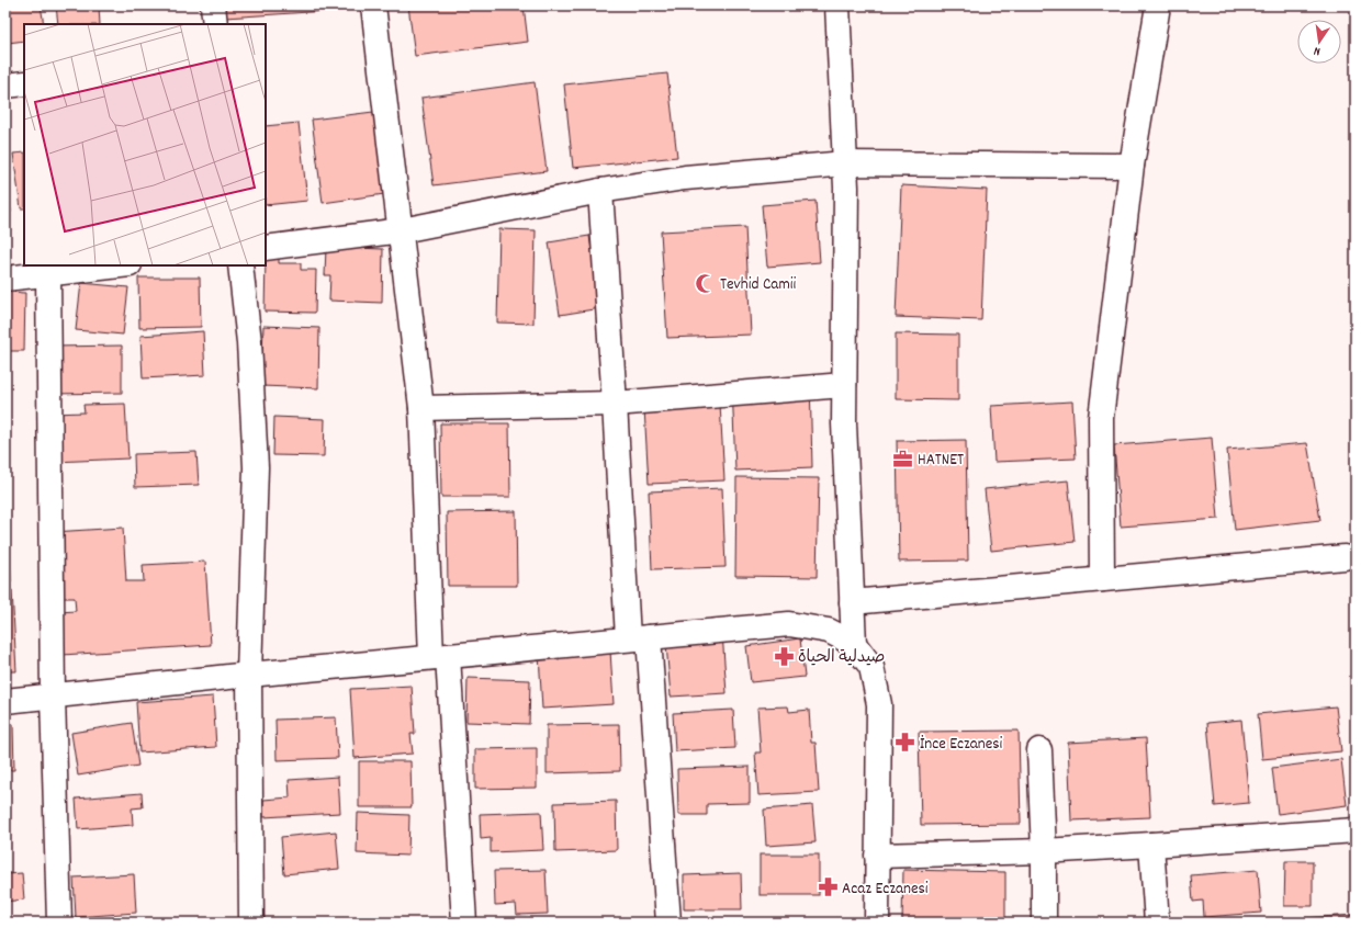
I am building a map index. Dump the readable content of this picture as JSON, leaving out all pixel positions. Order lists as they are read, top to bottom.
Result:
{
  "places": {
    "mosque": ["Tevhid Camii"],
    "office": ["HATNET"],
    "pharmacy": ["صيدلية الحياة", "İnce Eczanesi", "Acaz Eczanesi"]
  },
  "north": "bottom"
}
